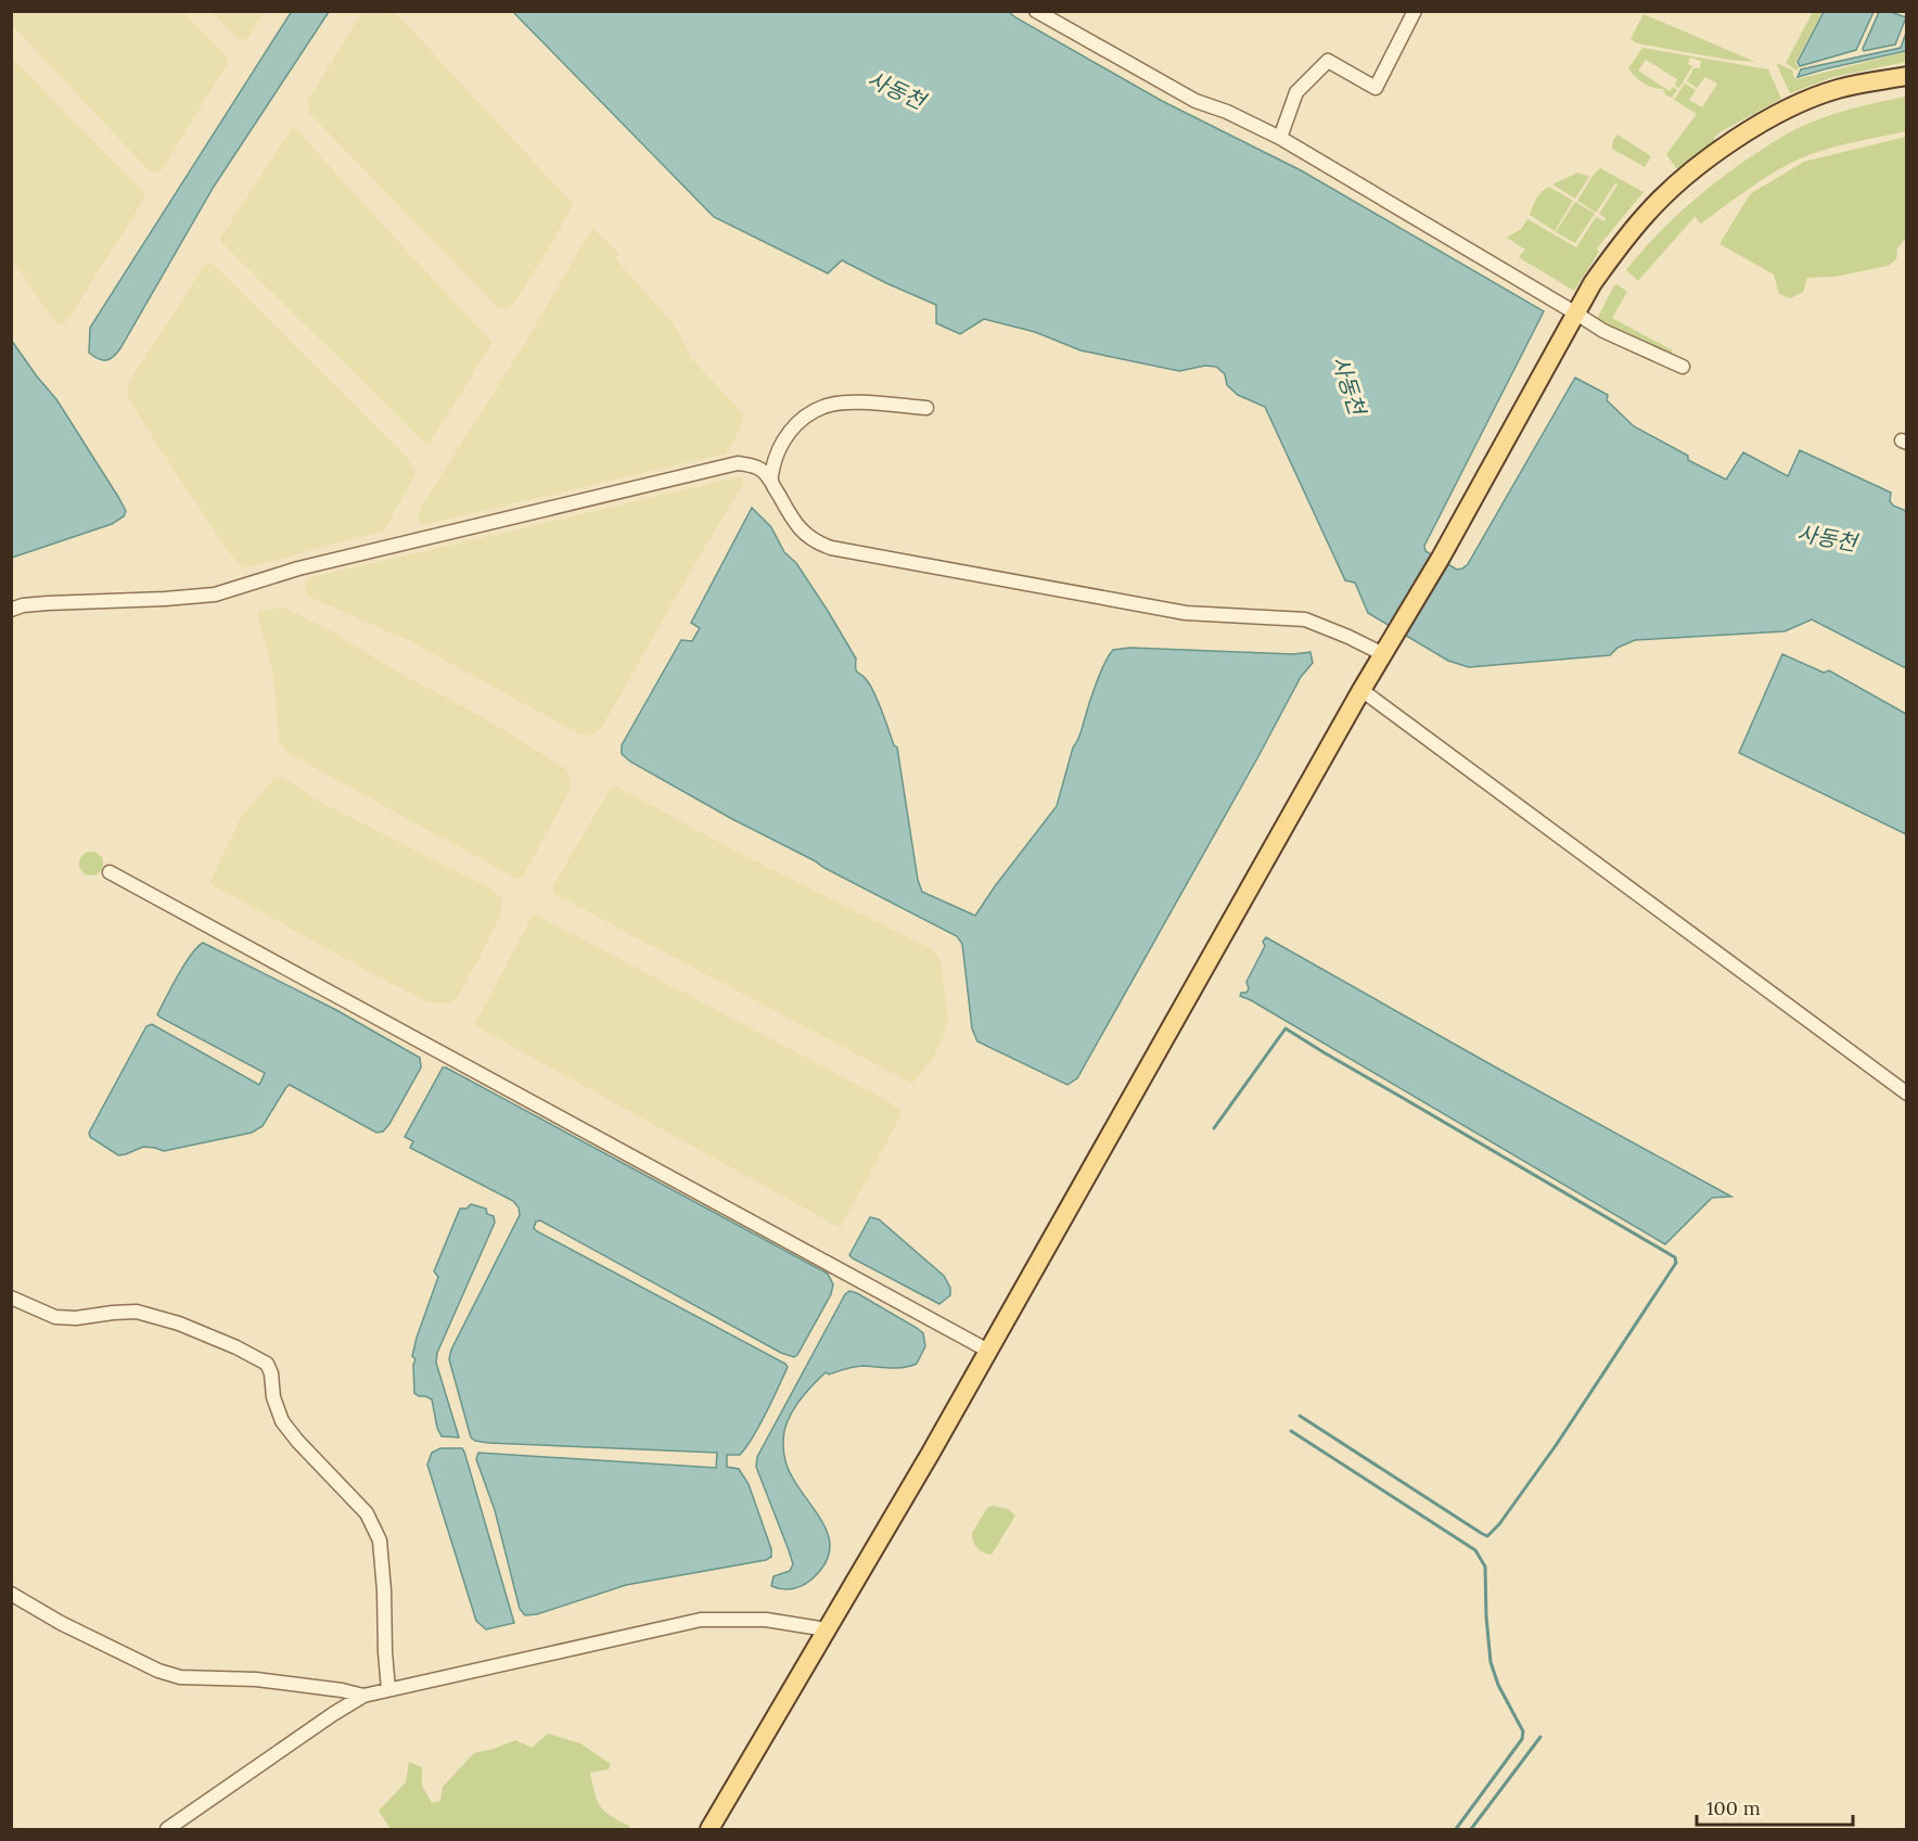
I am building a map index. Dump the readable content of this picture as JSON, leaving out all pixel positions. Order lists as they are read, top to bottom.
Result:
{
  "water": ["사동천"],
  "scale_bar": "100 m"
}
